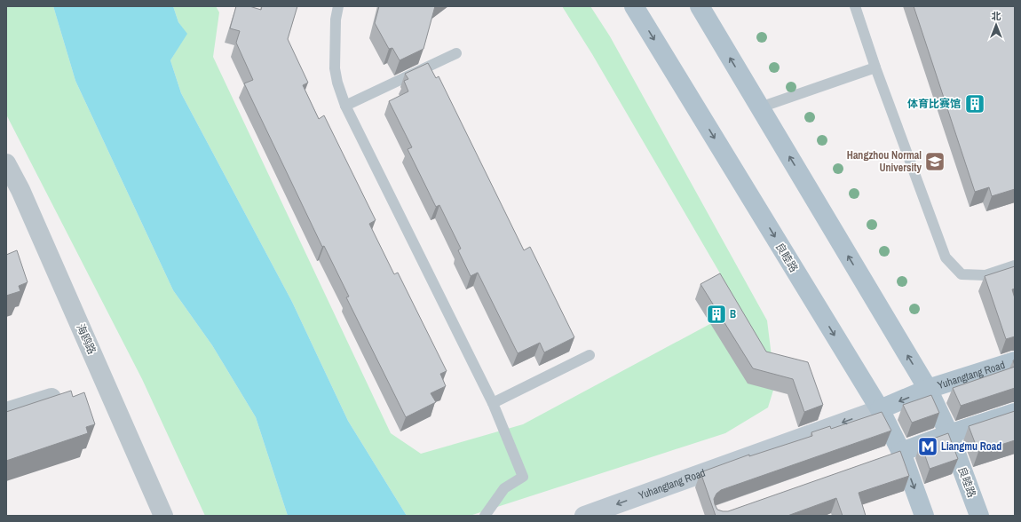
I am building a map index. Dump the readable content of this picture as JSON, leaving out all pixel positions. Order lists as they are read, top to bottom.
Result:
{
  "streets": {
    "main road": ["良睦路", "Yuhangtang Road"],
    "street": ["海鸥路"]
  },
  "crossings": [
    ["良睦路", "Yuhangtang Road"]
  ],
  "one_way": ["Yuhangtang Road"],
  "places": {
    "building": ["体育比赛馆", "B"],
    "school or university": ["Hangzhou Normal University"],
    "metro station": ["Liangmu Road"]
  },
  "north": "top"
}
